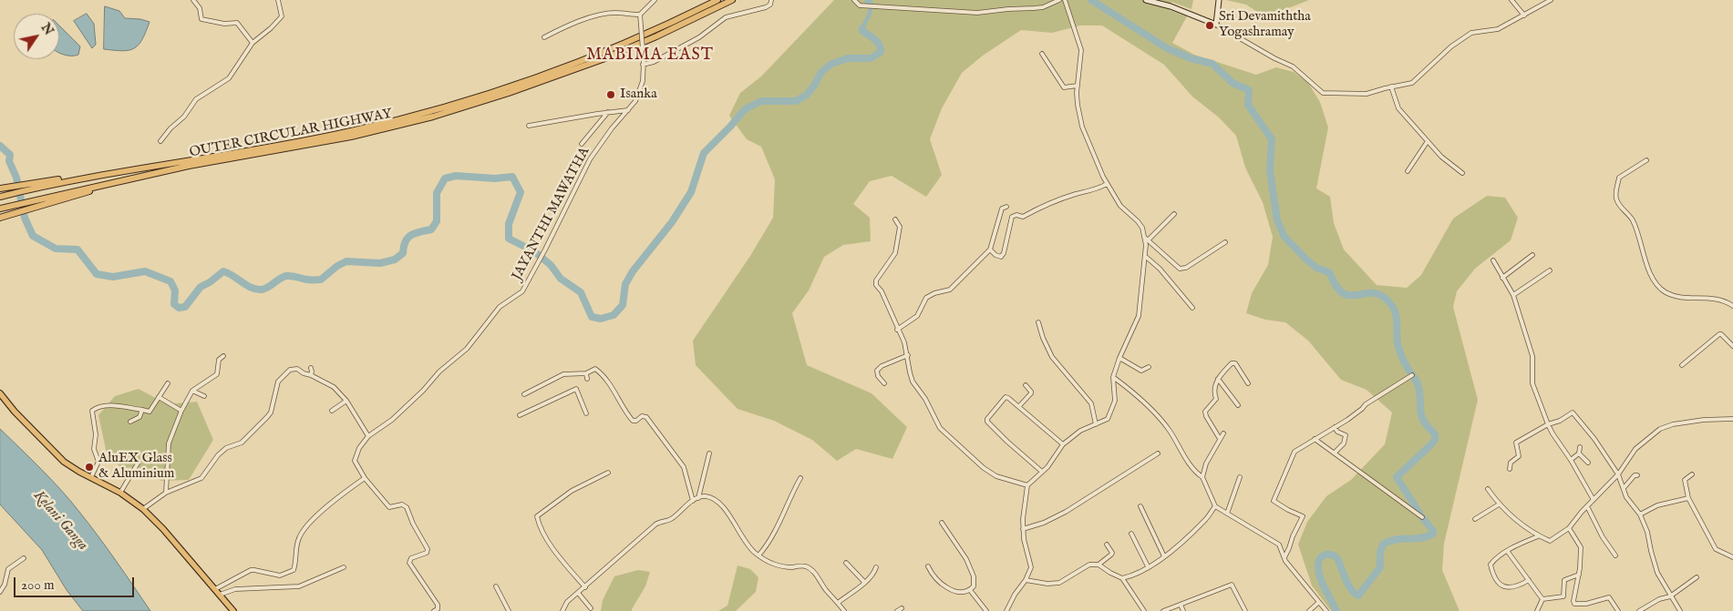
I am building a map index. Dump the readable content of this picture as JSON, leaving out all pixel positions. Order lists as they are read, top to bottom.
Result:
{
  "streets": {
    "highway": ["OUTER CIRCULAR HIGHWAY"],
    "street": ["JAYANTHI MAWATHA"]
  },
  "districts": ["MABIMA EAST"],
  "water": ["Kelani Ganga"],
  "places": ["Sri Devamiththa Yogashramay", "Isanka", "AluEX Glass & Aluminium"],
  "scale_bar": "200 m",
  "north": "top right"
}
